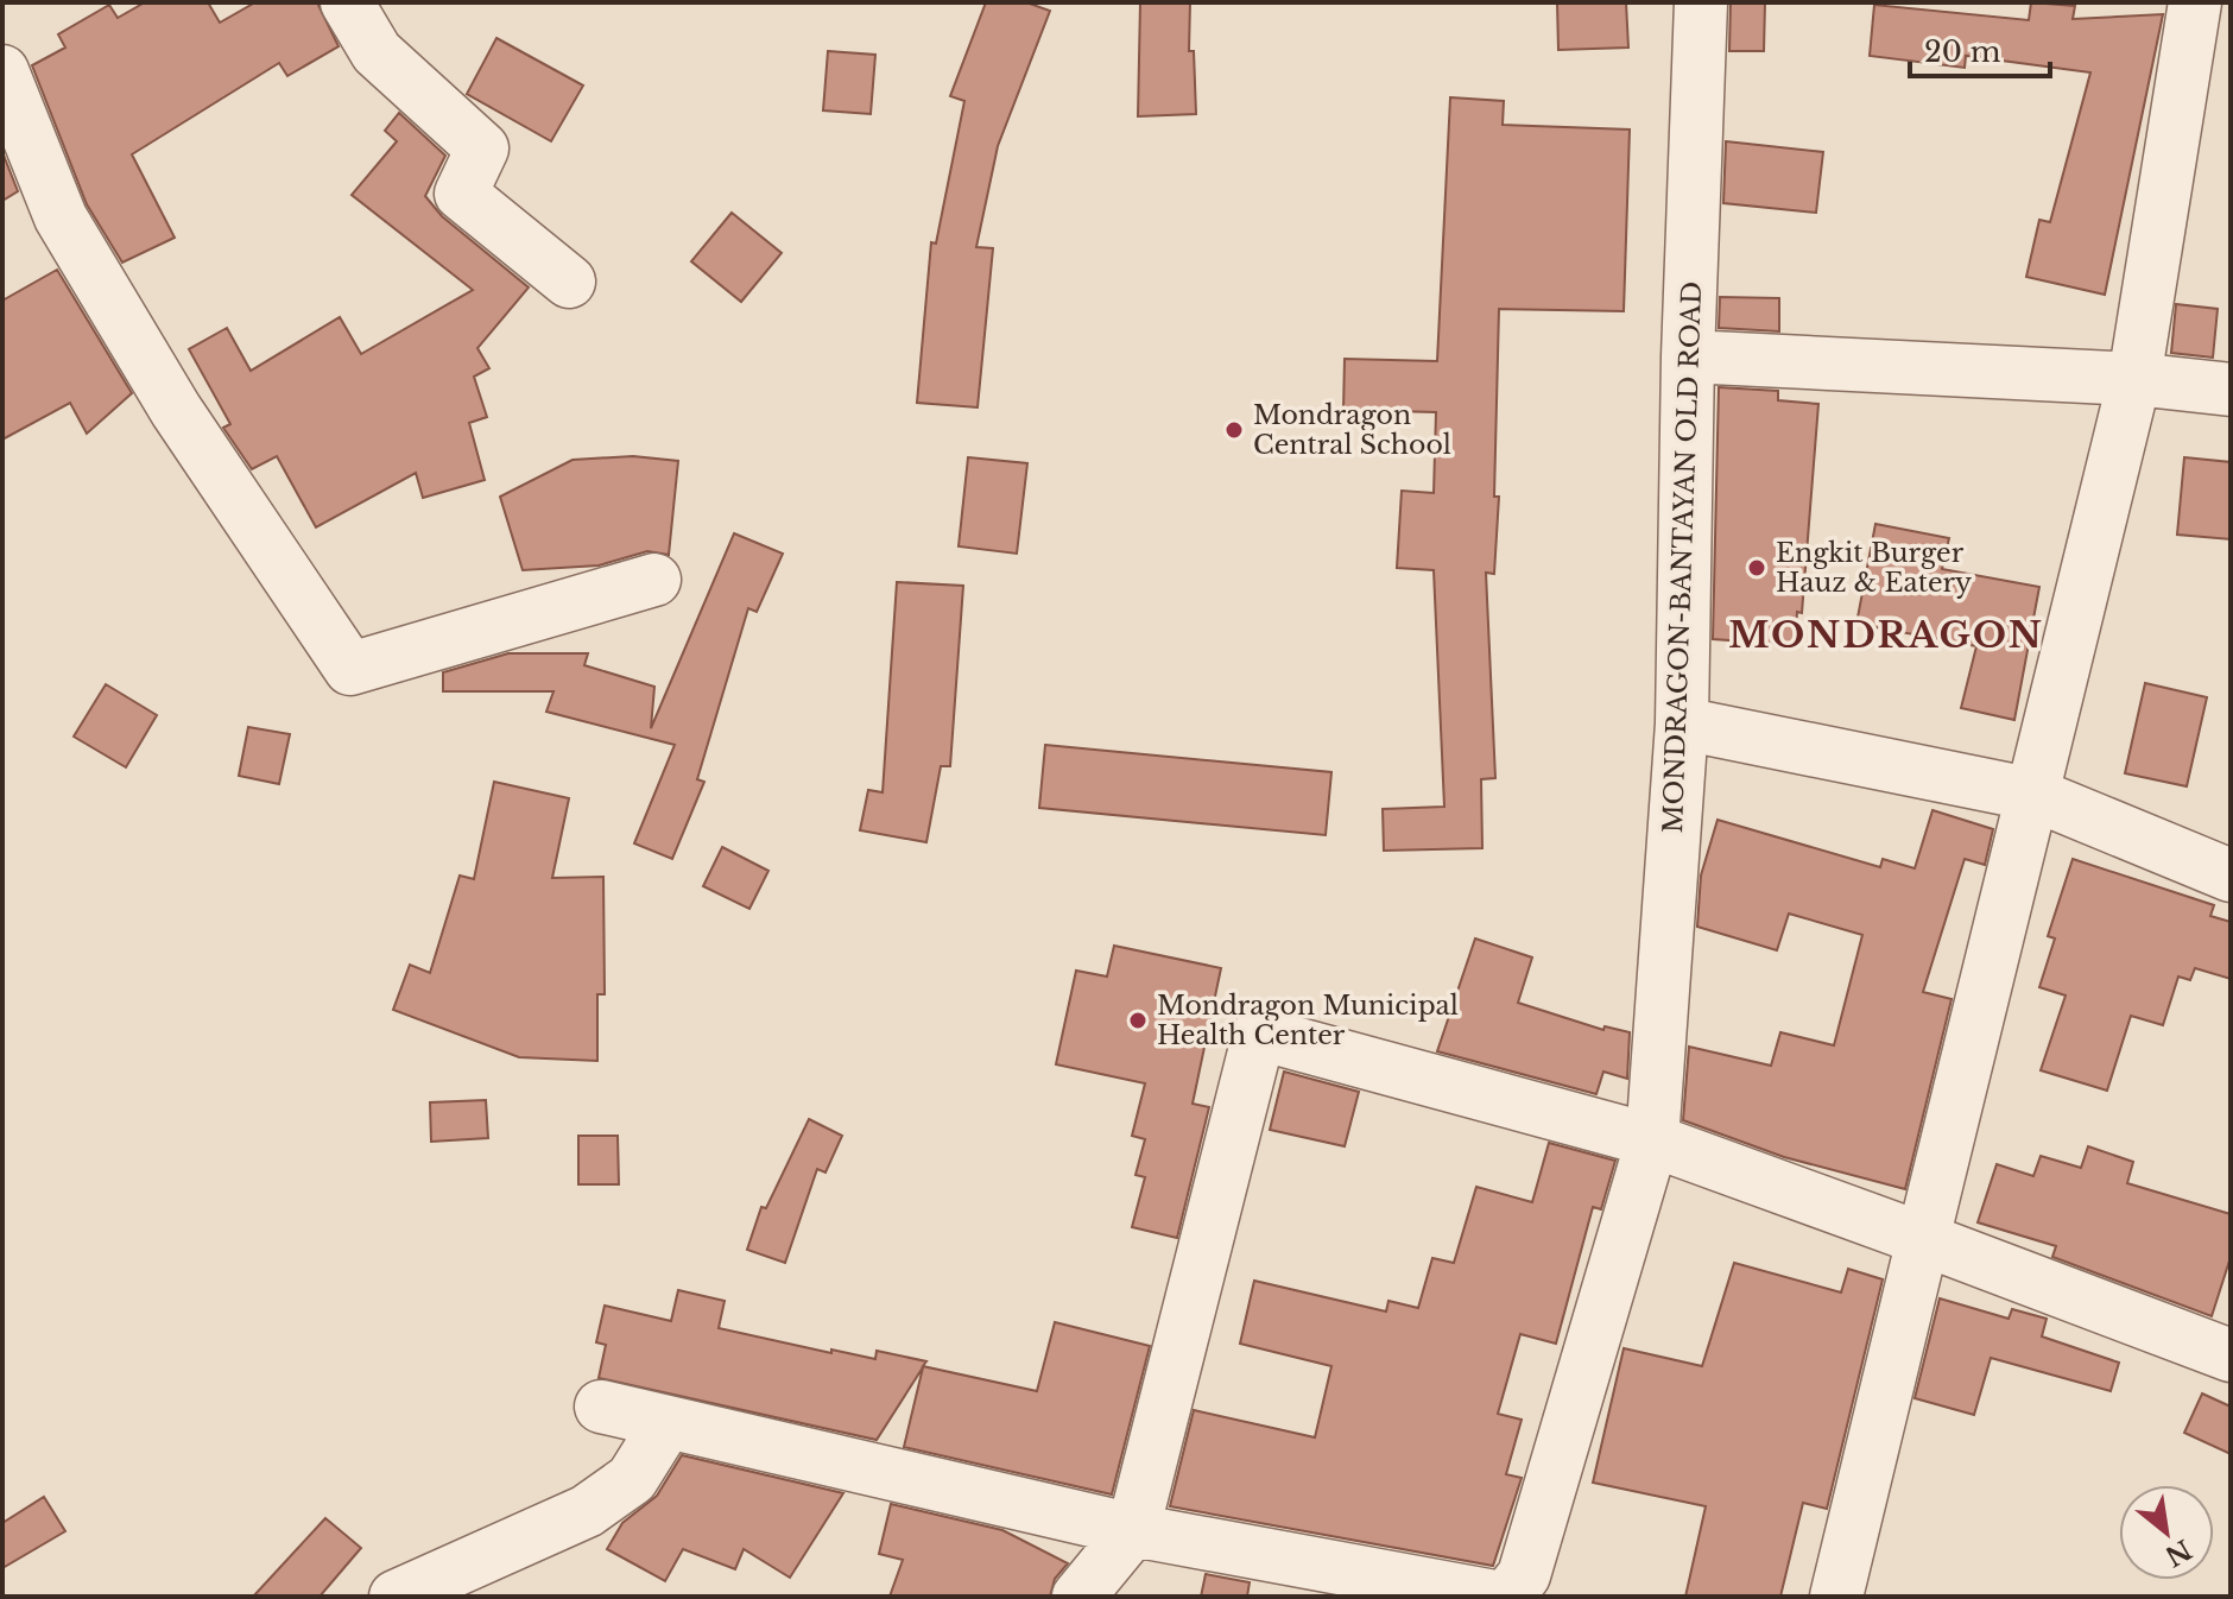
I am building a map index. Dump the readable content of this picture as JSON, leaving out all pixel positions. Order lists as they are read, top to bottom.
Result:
{
  "streets": {
    "street": ["MONDRAGON-BANTAYAN OLD ROAD"]
  },
  "districts": ["MONDRAGON"],
  "places": ["Mondragon Central School", "Engkit Burger Hauz & Eatery", "Mondragon Municipal Health Center"],
  "scale_bar": "20 m",
  "north": "bottom right"
}
